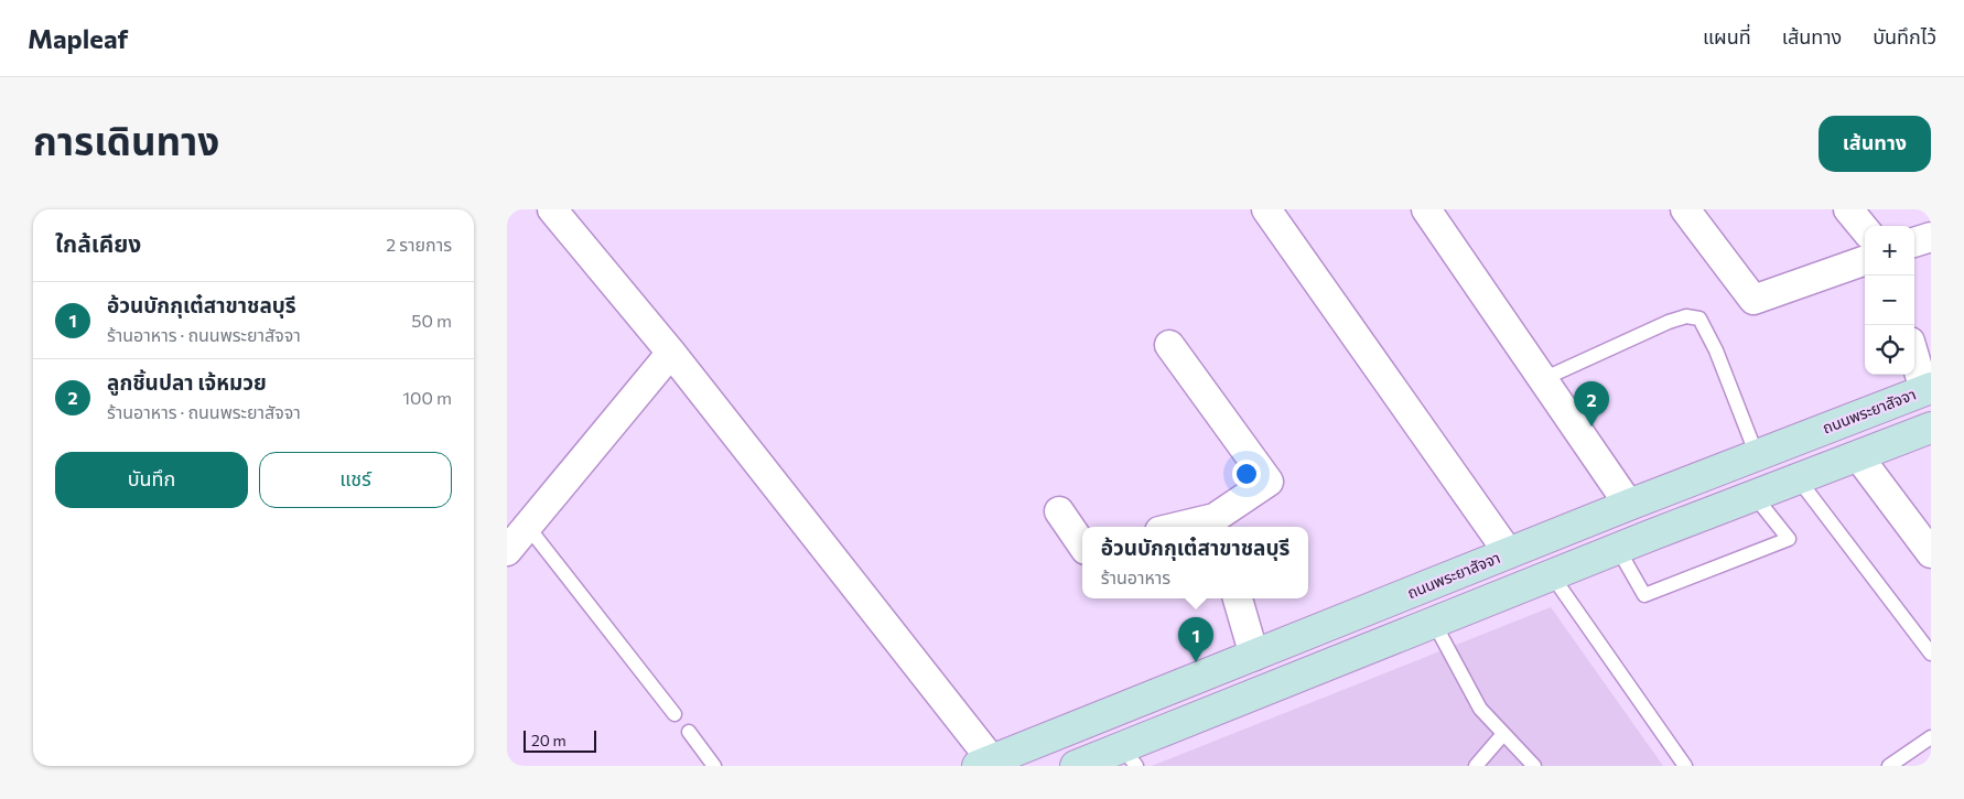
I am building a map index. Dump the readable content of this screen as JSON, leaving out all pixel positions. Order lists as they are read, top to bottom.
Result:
{
  "streets": {
    "main road": ["ถนนพระยาสัจจา"]
  },
  "scale_bar": "20 m",
  "page": {
    "header": "Mapleaf",
    "nav": ["แผนที่", "เส้นทาง", "บันทึกไว้"],
    "title": "การเดินทาง",
    "buttons": [
      "เส้นทาง",
      ["บันทึก", "แชร์"]
    ],
    "heading": ["ใกล้เคียง", "2 รายการ"],
    "map_buttons": ["+", "−"],
    "list": [
      {
        "mark": "1",
        "name": "อ้วนบักกุเต๋สาขาชลบุรี",
        "note": "ร้านอาหาร · ถนนพระยาสัจจา",
        "value": "50 m"
      },
      {
        "mark": "2",
        "name": "ลูกชิ้นปลา เจ้หมวย",
        "note": "ร้านอาหาร · ถนนพระยาสัจจา",
        "value": "100 m"
      }
    ],
    "pins": ["2", "1"],
    "popup": ["อ้วนบักกุเต๋สาขาชลบุรี", "ร้านอาหาร"],
    "scale": "20 m"
  }
}
